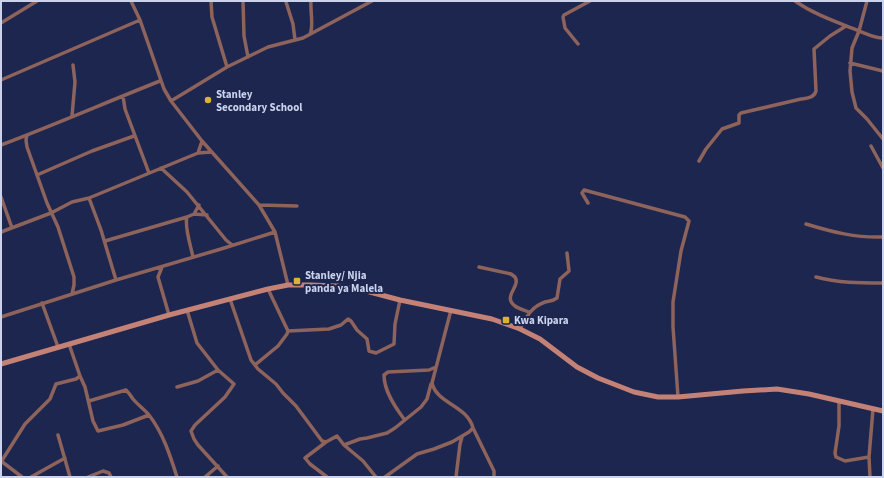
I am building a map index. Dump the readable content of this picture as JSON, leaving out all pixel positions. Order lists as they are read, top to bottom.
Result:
{
  "places": {
    "other": ["Stanley Secondary School"],
    "transit": ["Stanley/ Njia panda ya Malela", "Kwa Kipara"]
  }
}
